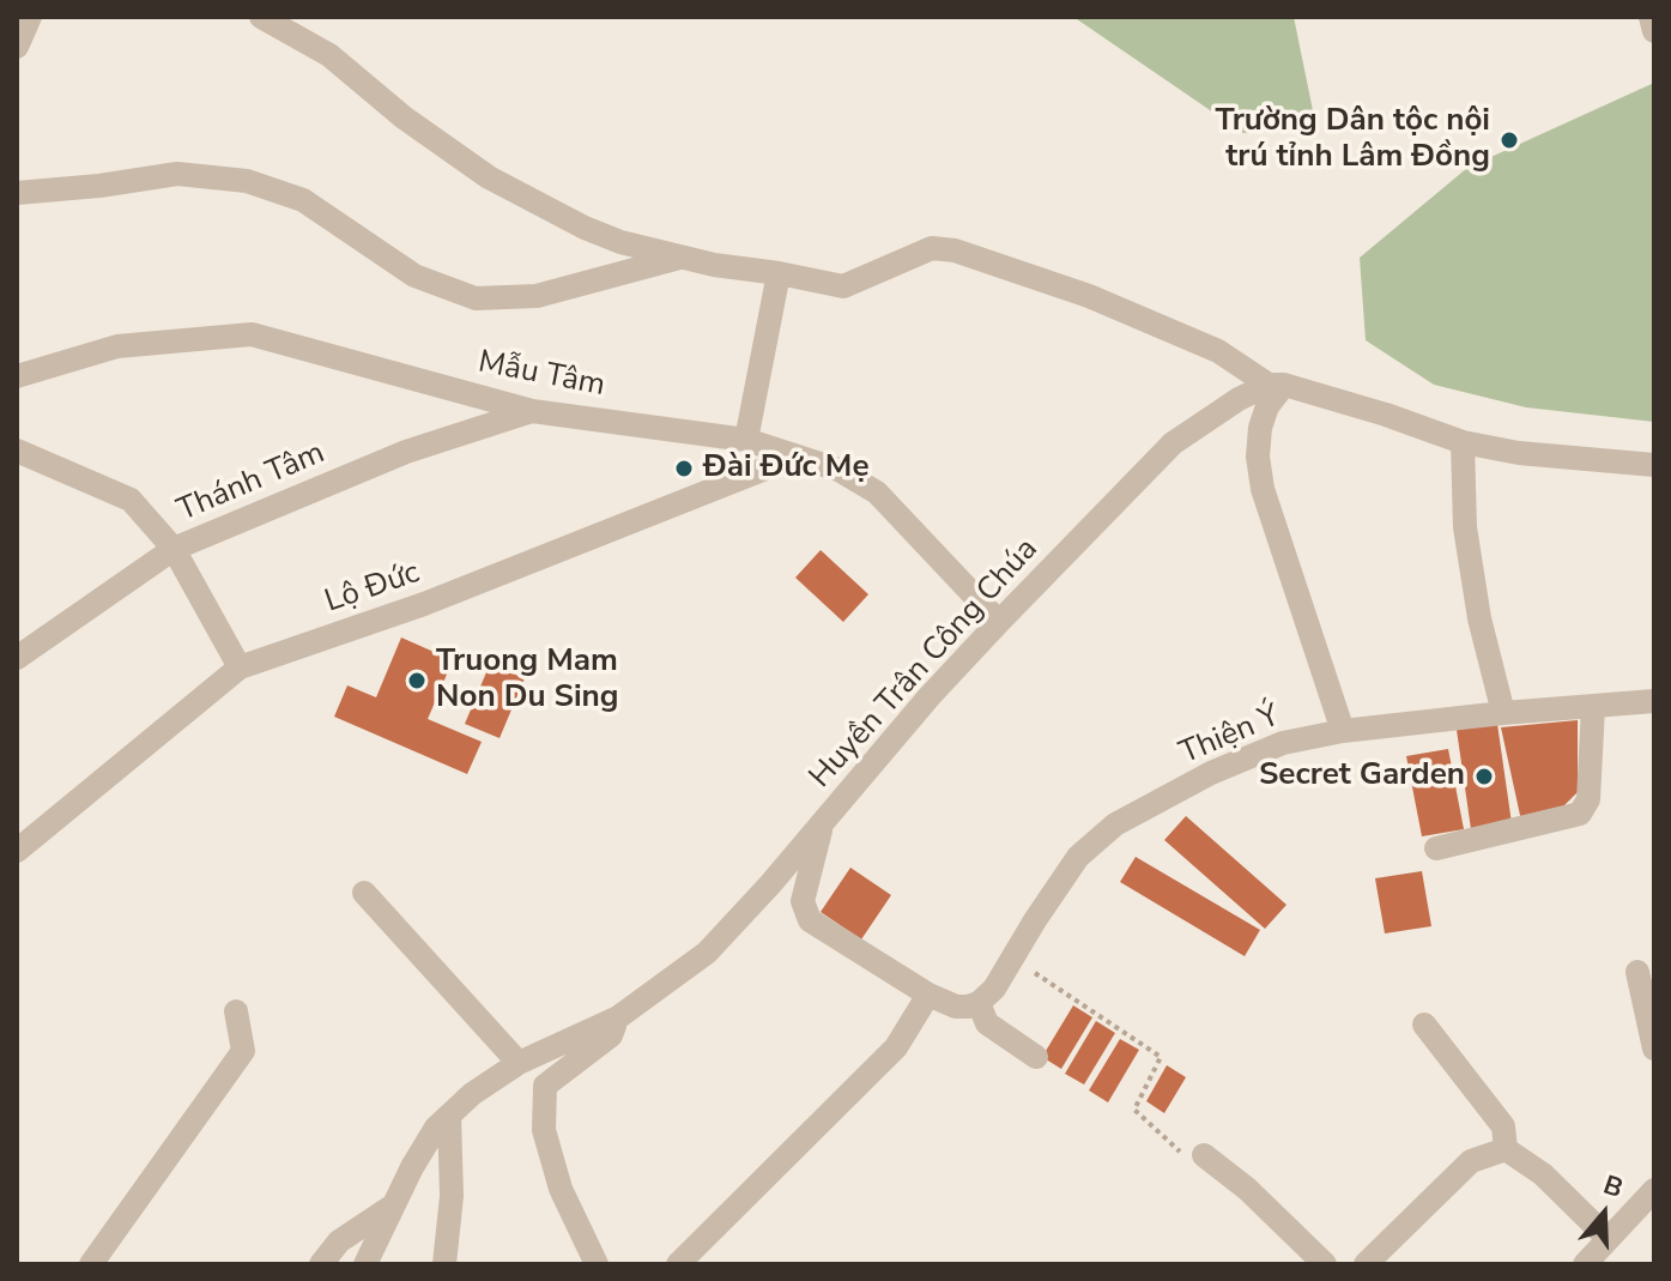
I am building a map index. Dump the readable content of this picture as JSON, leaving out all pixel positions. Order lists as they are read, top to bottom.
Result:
{
  "streets": {
    "street": [
      "Mẫu Tâm",
      "Thánh Tâm",
      "Lộ Đức",
      "Huyền Trân Công Chúa",
      "Thiện Ý"
    ]
  },
  "crossings": [
    ["Mẫu Tâm", "Thánh Tâm"],
    ["Mẫu Tâm", "Lộ Đức"],
    ["Mẫu Tâm", "Huyền Trân Công Chúa"]
  ],
  "places": [
    "Trường Dân tộc nội trú tỉnh Lâm Đồng",
    "Đài Đức Mẹ",
    "Truong Mam Non Du Sing",
    "Secret Garden"
  ],
  "north": "top"
}
